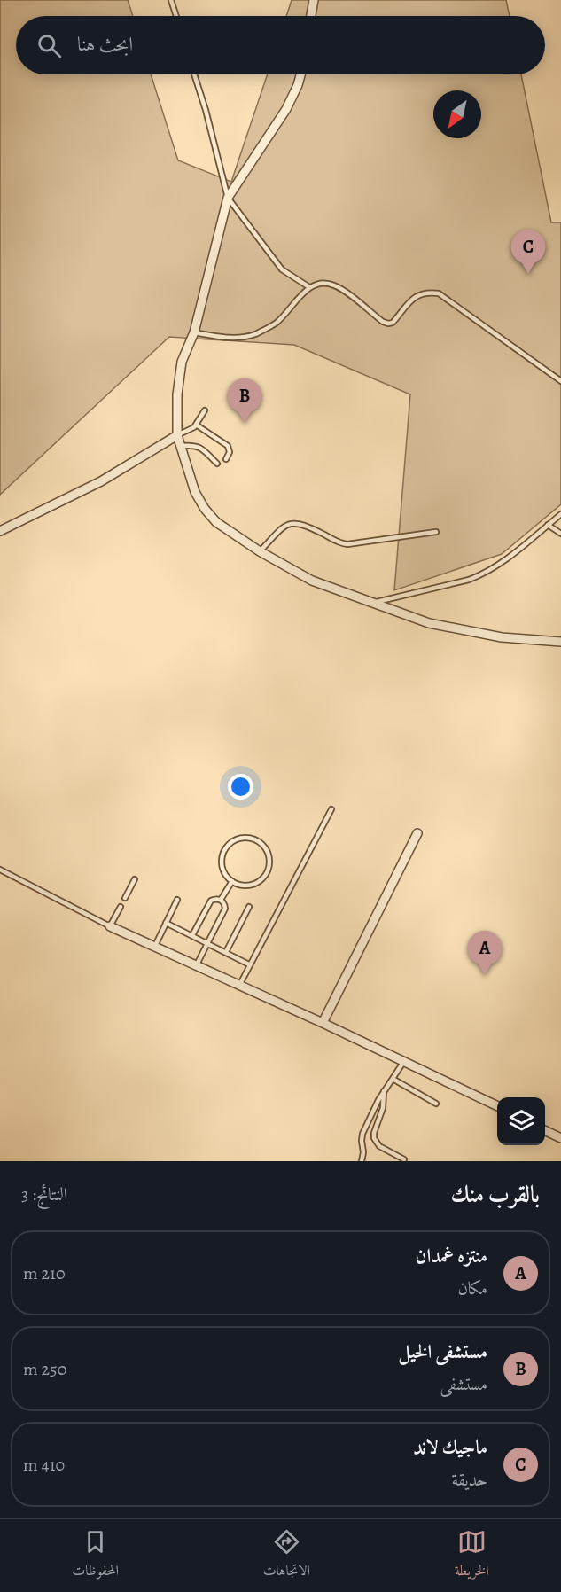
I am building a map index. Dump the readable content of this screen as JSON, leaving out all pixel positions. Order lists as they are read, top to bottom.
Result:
{
  "north": "bottom left",
  "page": {
    "search": "ابحث هنا",
    "pins": ["C", "B", "A"],
    "heading": ["بالقرب منك", "النتائج: 3"],
    "list": [
      {
        "mark": "A",
        "name": "منتزه غمدان",
        "note": "مكان",
        "value": "210 m"
      },
      {
        "mark": "B",
        "name": "مستشفى الخيل",
        "note": "مستشفى",
        "value": "250 m"
      },
      {
        "mark": "C",
        "name": "ماجيك لاند",
        "note": "حديقة",
        "value": "410 m"
      }
    ],
    "nav": ["الخريطة", "الاتجاهات", "المحفوظات"]
  }
}
